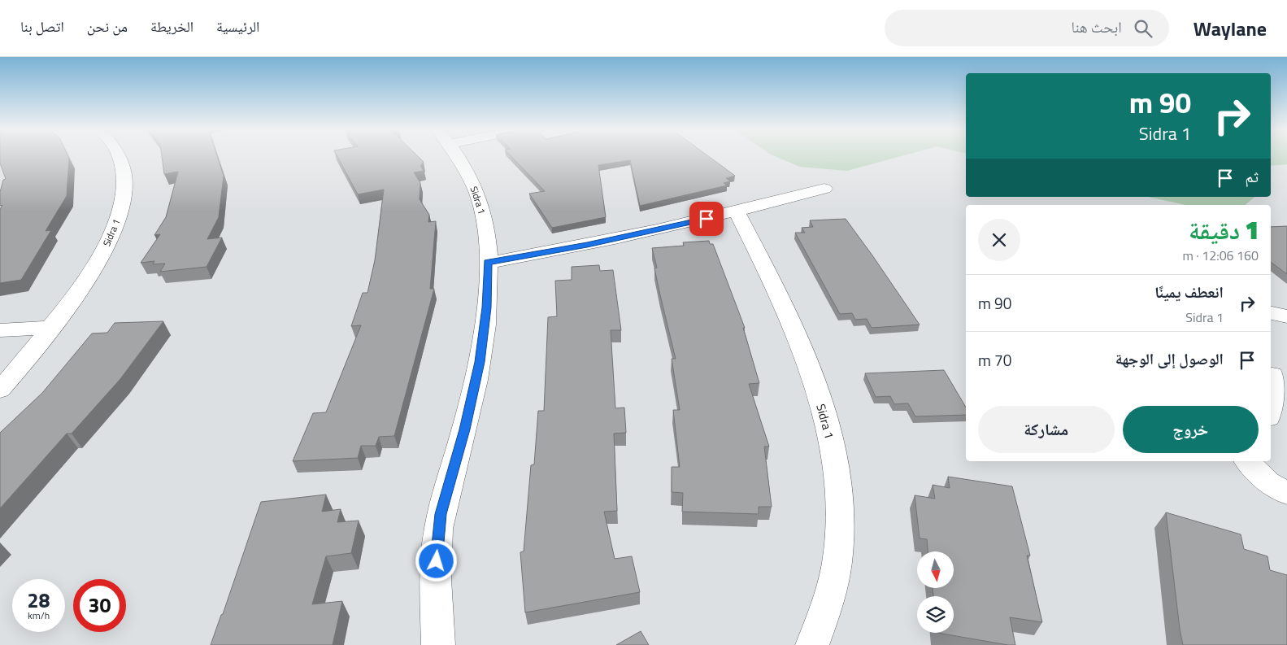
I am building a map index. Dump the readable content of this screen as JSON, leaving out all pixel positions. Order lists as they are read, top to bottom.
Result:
{
  "streets": {
    "street": ["Sidra 1"]
  },
  "north": "bottom",
  "page": {
    "header": "Waylane",
    "search": "ابحث هنا",
    "nav": [
      "الرئيسية",
      "الخريطة",
      "من نحن",
      "اتصل بنا"
    ],
    "turn": ["90 m", "Sidra 1"],
    "then": "ثم",
    "heading": ["1 دقيقة", "160 m · 12:06"],
    "list": [
      {
        "name": "انعطف يمينًا",
        "note": "Sidra 1",
        "value": "90 m"
      },
      {
        "name": "الوصول إلى الوجهة",
        "value": "70 m"
      }
    ],
    "buttons": ["خروج", "مشاركة"],
    "speed": "28 km/h",
    "limit": "30"
  }
}
